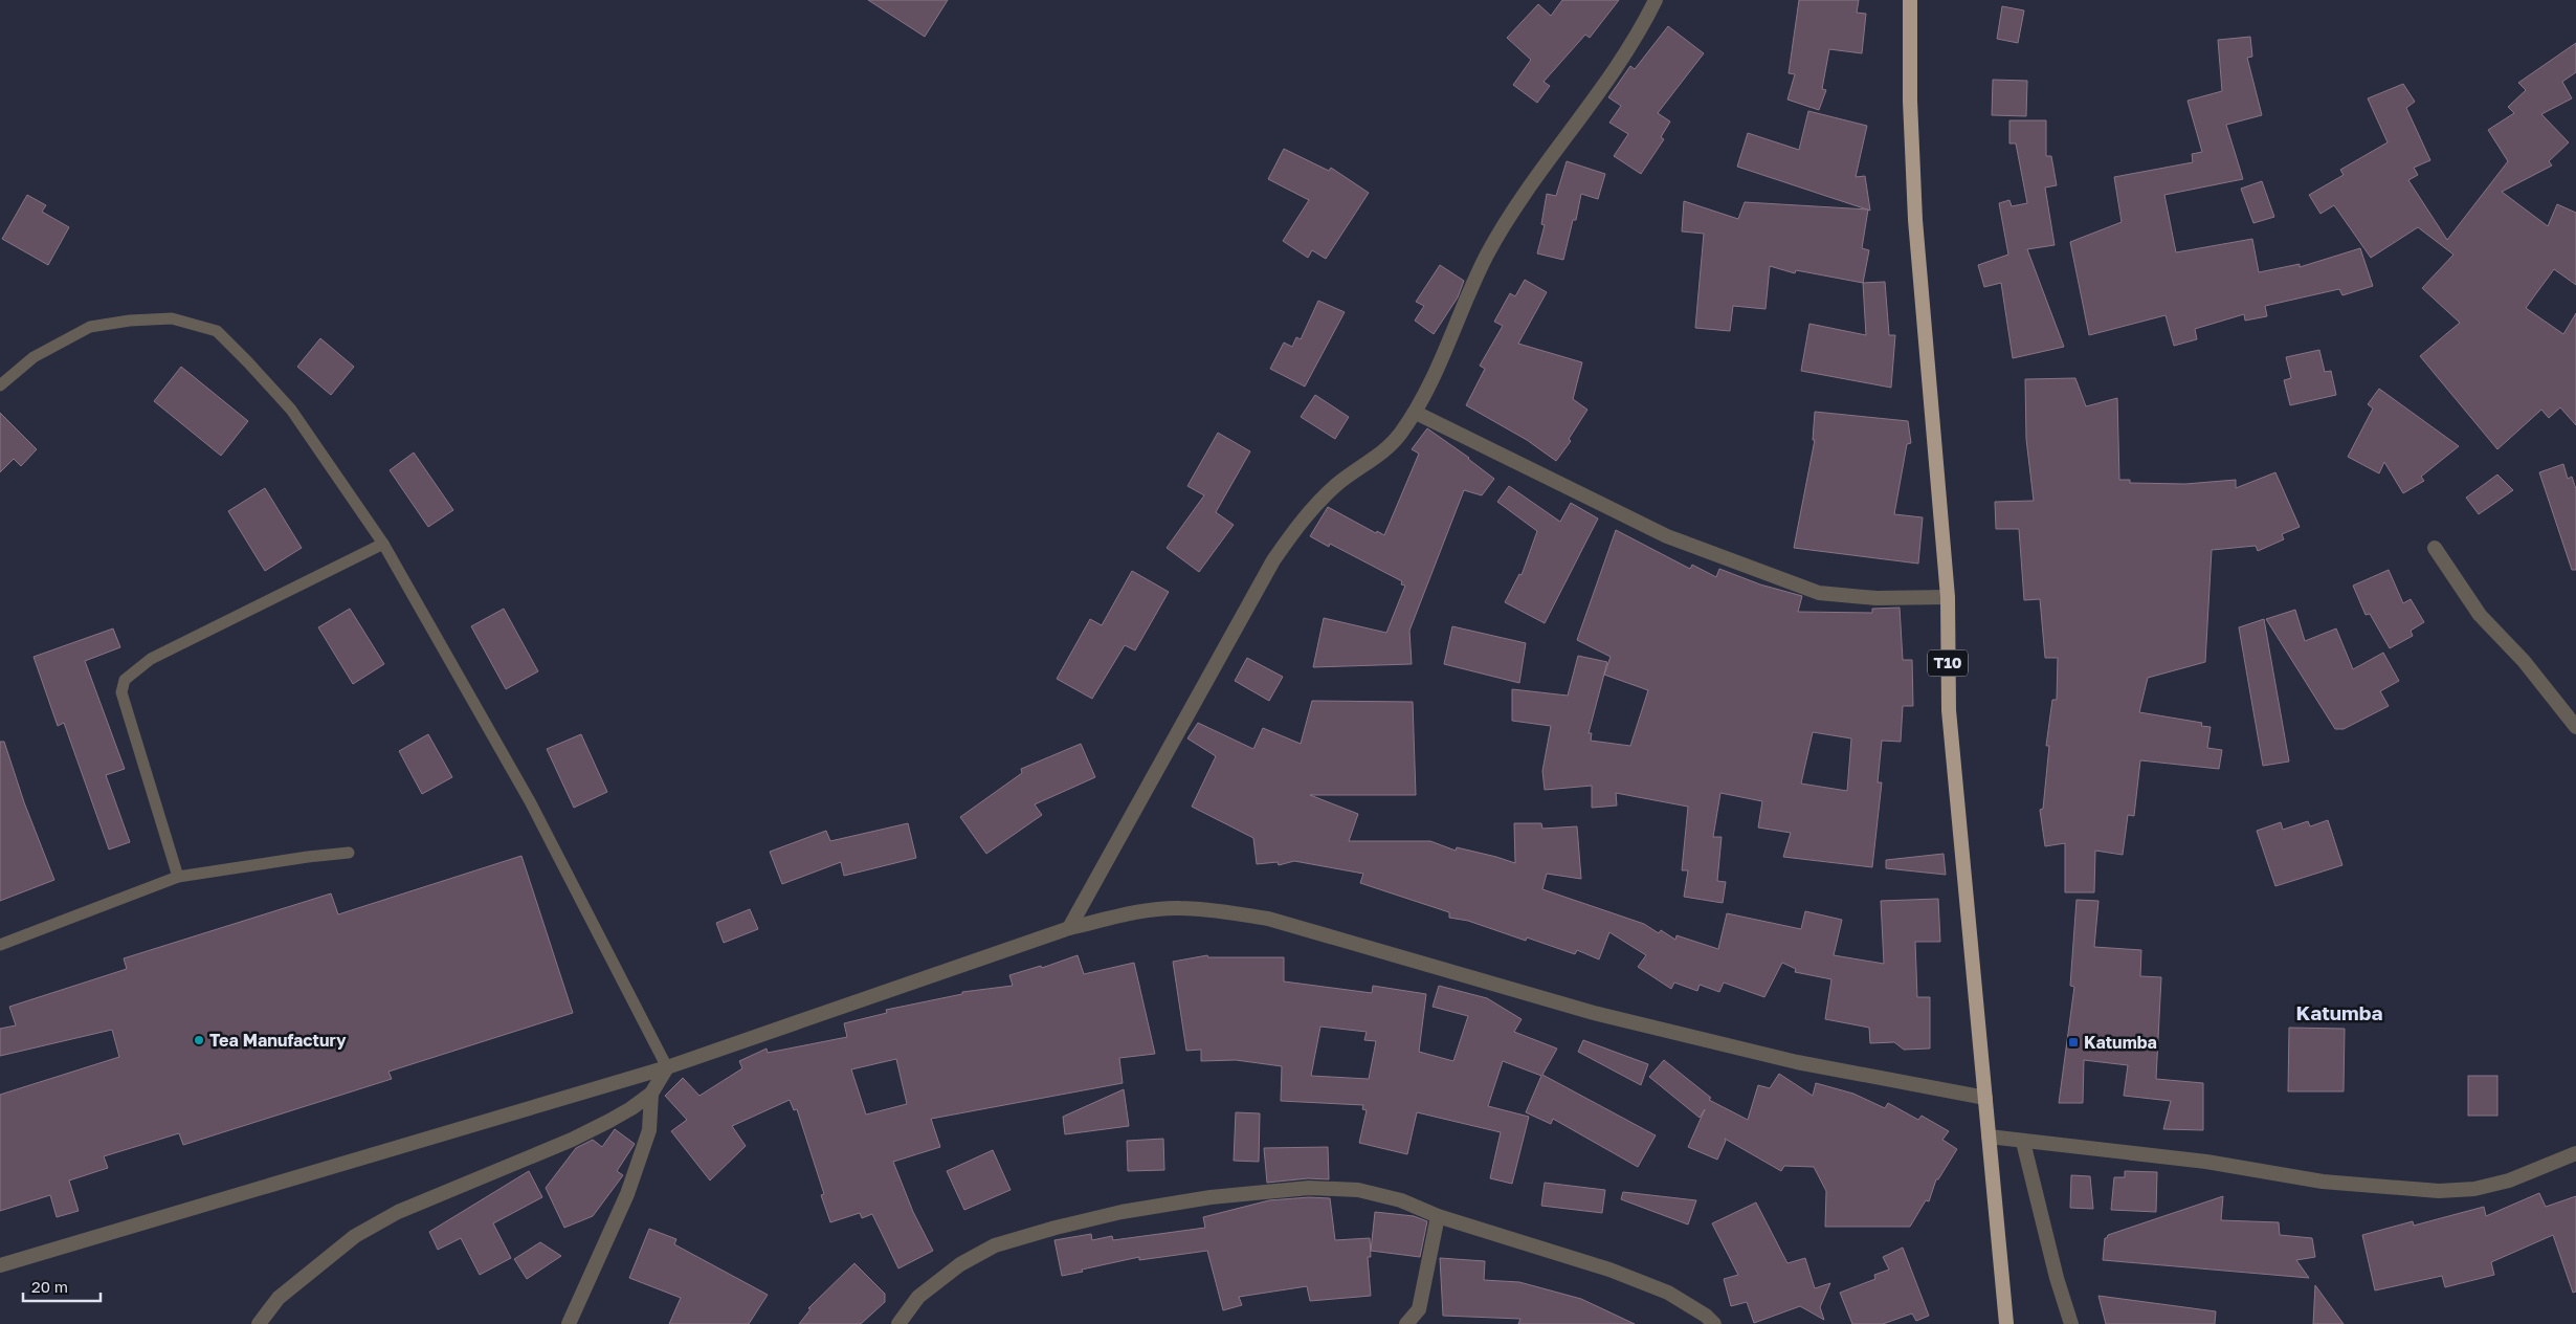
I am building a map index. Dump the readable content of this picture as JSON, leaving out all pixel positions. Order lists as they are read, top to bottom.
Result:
{
  "streets": {
    "highway": ["T10"]
  },
  "districts": ["Katumba"],
  "places": {
    "other": ["Tea Manufactury"],
    "transit": ["Katumba"]
  },
  "scale_bar": "20 m"
}
